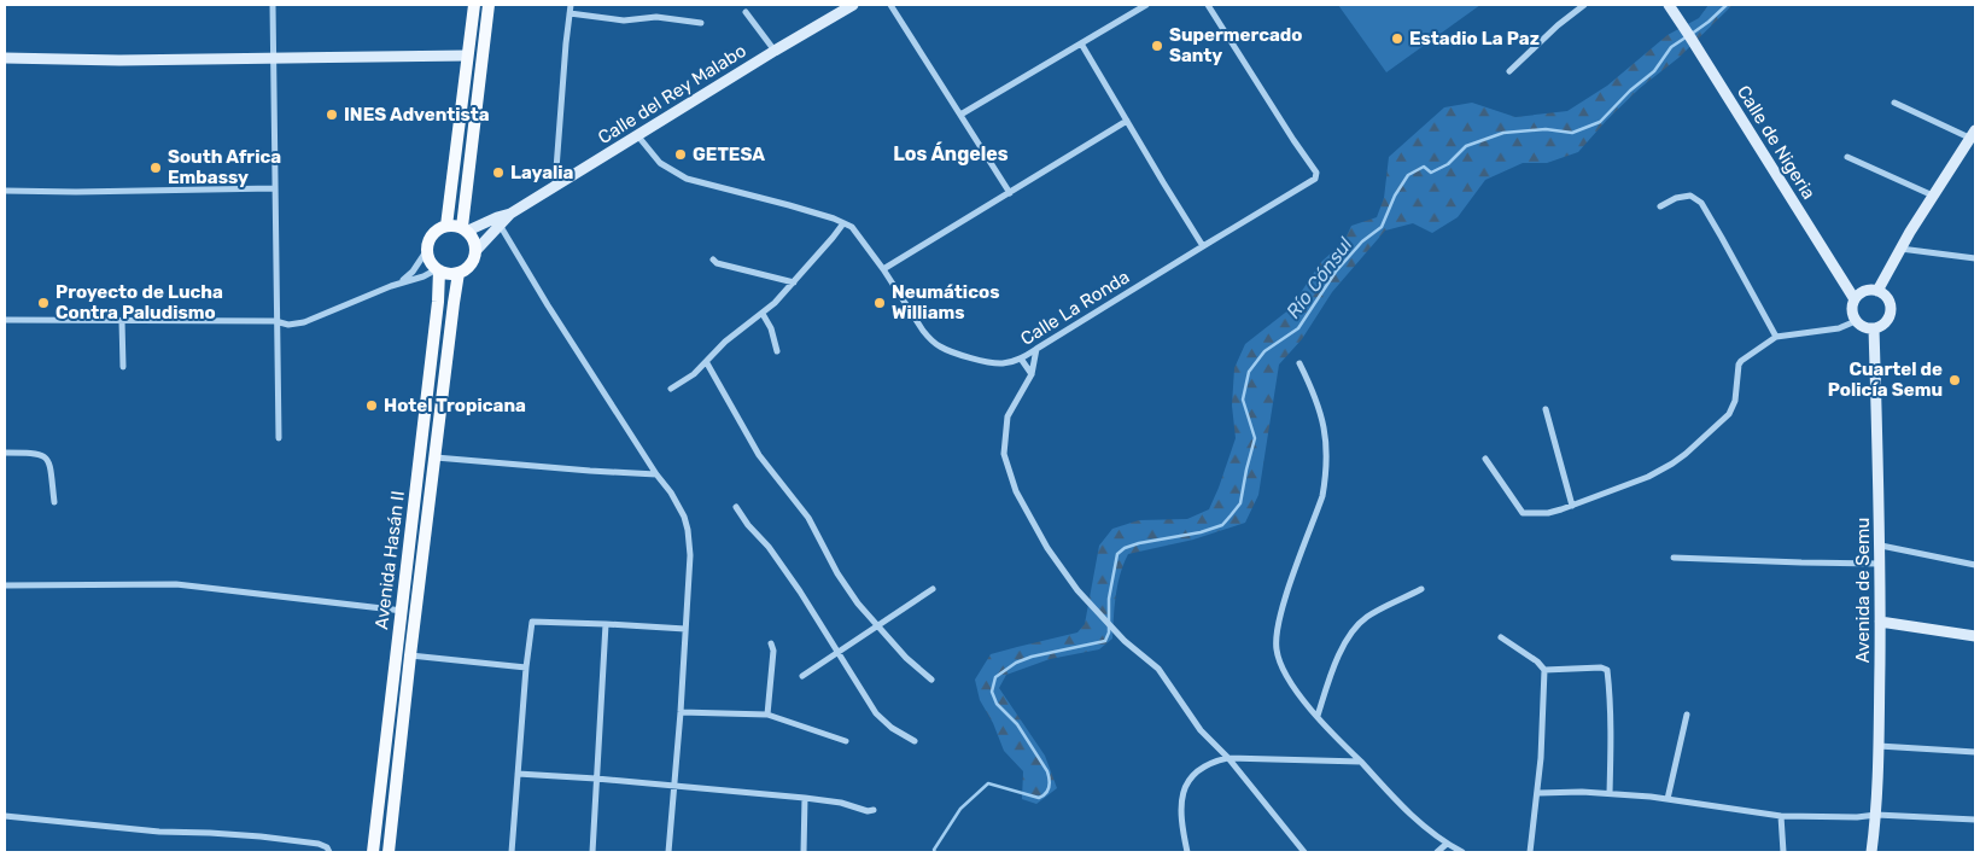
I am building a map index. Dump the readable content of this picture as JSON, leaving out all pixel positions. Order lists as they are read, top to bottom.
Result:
{
  "streets": {
    "main road": [
      "Calle del Rey Malabo",
      "Calle de Nigeria",
      "Avenida Hasán II",
      "Avenida de Semu"
    ],
    "street": ["Calle La Ronda"]
  },
  "crossings": [
    ["Calle del Rey Malabo", "Avenida Hasán II"],
    ["Calle de Nigeria", "Avenida de Semu"]
  ],
  "districts": ["Los Ángeles"],
  "water": ["Río Cónsul"],
  "places": [
    "Estadio La Paz",
    "Supermercado Santy",
    "INES Adventista",
    "GETESA",
    "South Africa Embassy",
    "Layalia",
    "Proyecto de Lucha Contra Paludismo",
    "Neumáticos Williams",
    "Cuartel de Policía Semu",
    "Hotel Tropicana"
  ]
}
